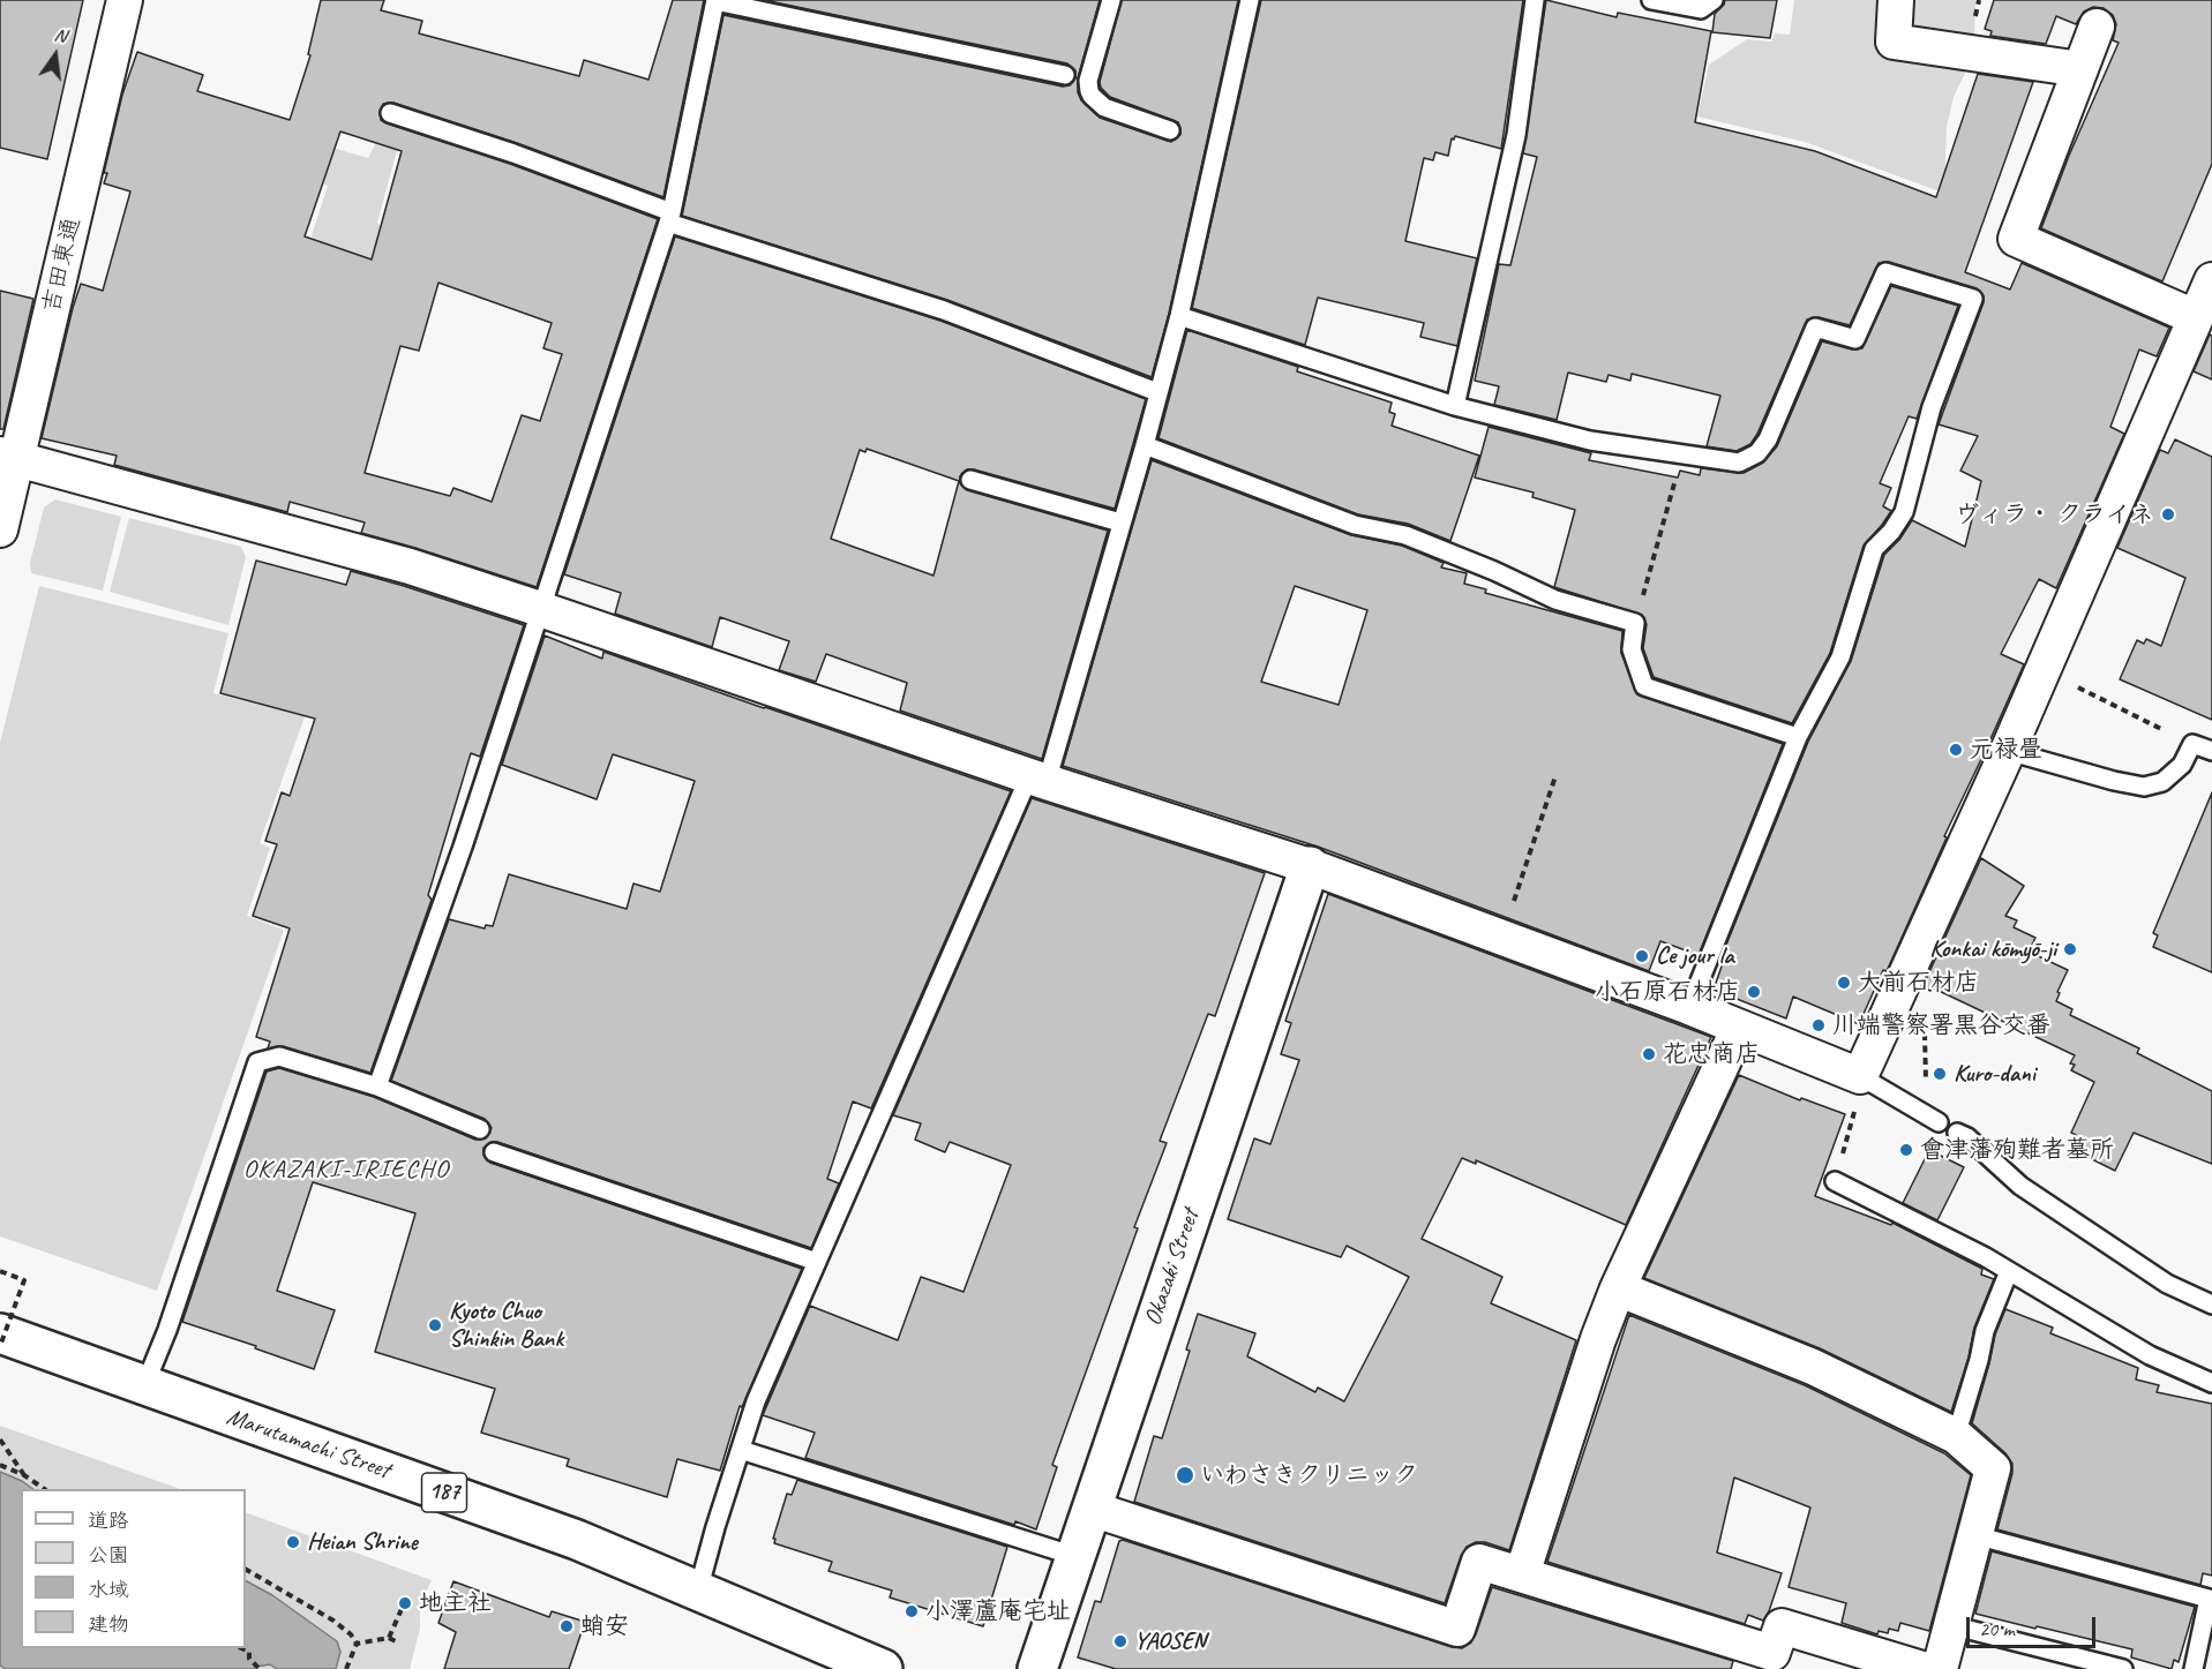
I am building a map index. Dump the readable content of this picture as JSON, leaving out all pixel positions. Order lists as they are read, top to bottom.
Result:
{
  "streets": {
    "main road": ["Okazaki Street", "Marutamachi Street", "187"],
    "street": ["吉田東通"]
  },
  "districts": ["OKAZAKI-IRIECHO"],
  "places": [
    "ヴィラ・ クライネ",
    "元禄畳",
    "Konkai kōmyō-ji",
    "Ce jour la",
    "大前石材店",
    "小石原石材店",
    "川端警察署黒谷交番",
    "花忠商店",
    "Kuro-dani",
    "會津藩殉難者墓所",
    "Kyoto Chuo Shinkin Bank",
    "いわさきクリニック",
    "Heian Shrine",
    "地主社",
    "小澤蘆庵宅址",
    "蛸安",
    "YAOSEN"
  ],
  "legend": [
    "道路",
    "公園",
    "水域",
    "建物"
  ],
  "scale_bar": "20 m",
  "north": "top"
}
